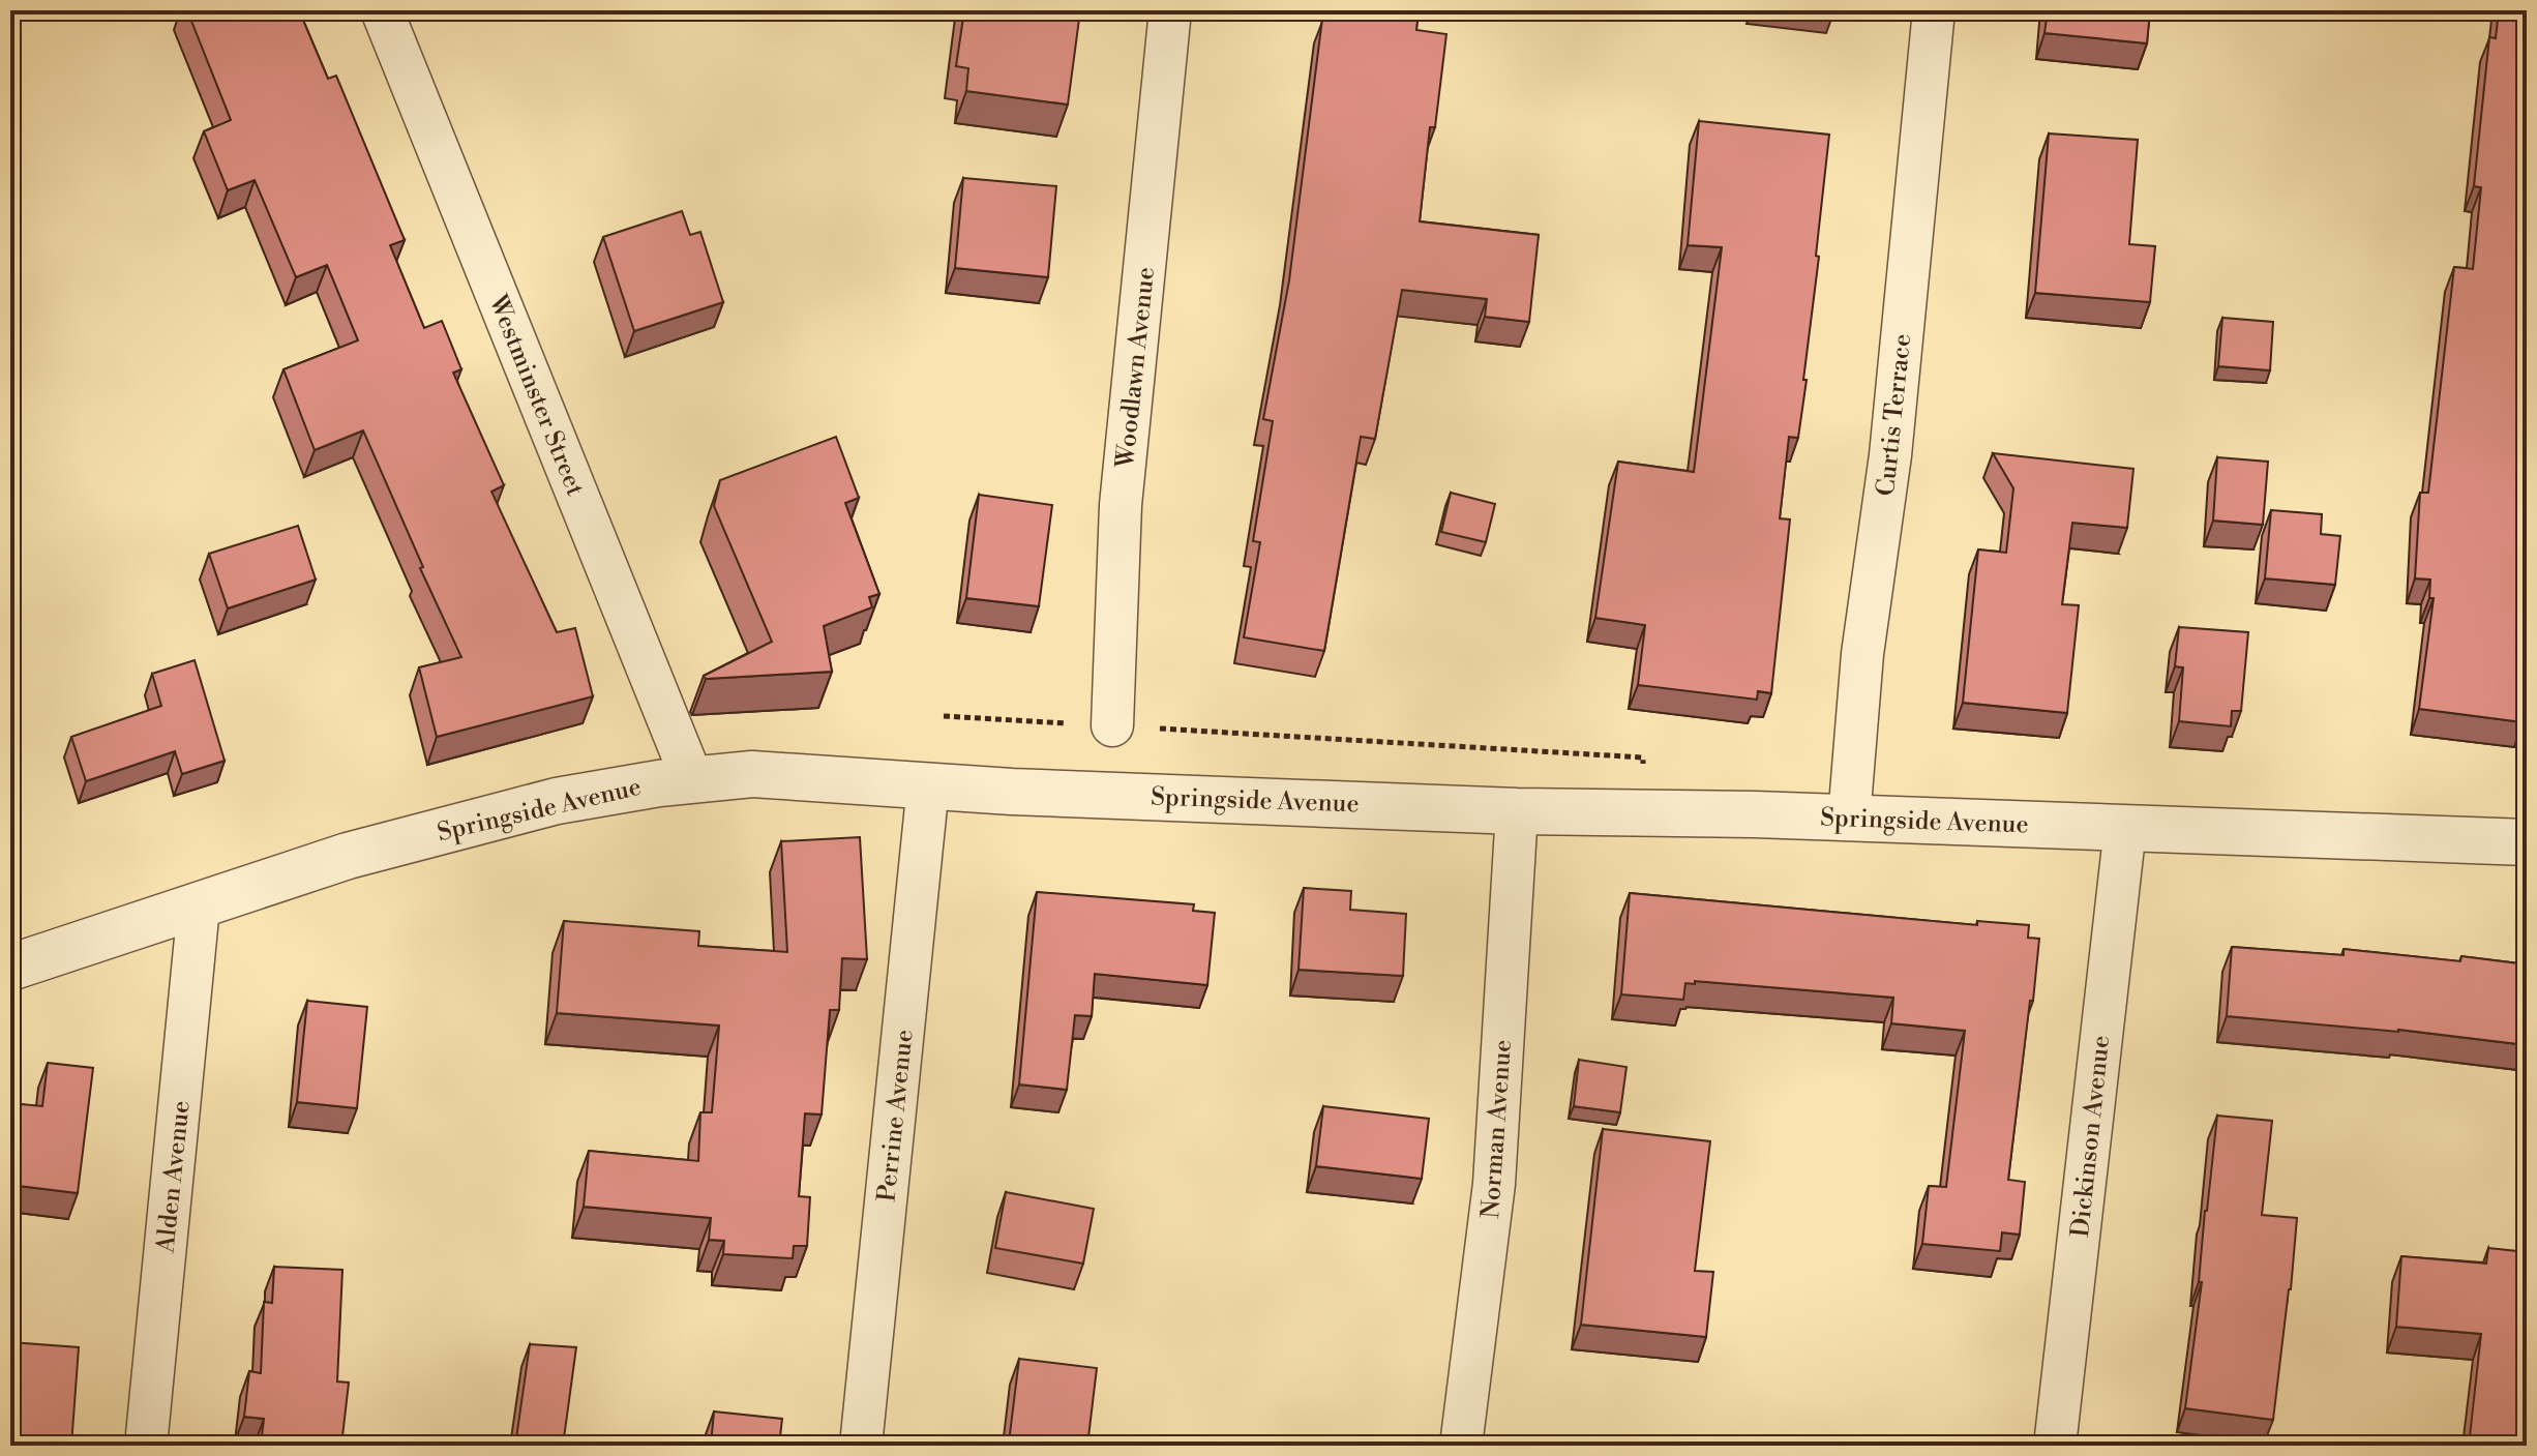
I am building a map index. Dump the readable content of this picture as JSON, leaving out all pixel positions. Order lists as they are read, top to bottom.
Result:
{
  "streets": {
    "street": [
      "Woodlawn Avenue",
      "Westminster Street",
      "Curtis Terrace",
      "Springside Avenue",
      "Perrine Avenue",
      "Norman Avenue",
      "Dickinson Avenue",
      "Alden Avenue"
    ]
  },
  "crossings": [
    ["Westminster Street", "Springside Avenue"],
    ["Curtis Terrace", "Springside Avenue"],
    ["Springside Avenue", "Perrine Avenue"],
    ["Springside Avenue", "Norman Avenue"],
    ["Springside Avenue", "Dickinson Avenue"],
    ["Springside Avenue", "Alden Avenue"]
  ]
}
